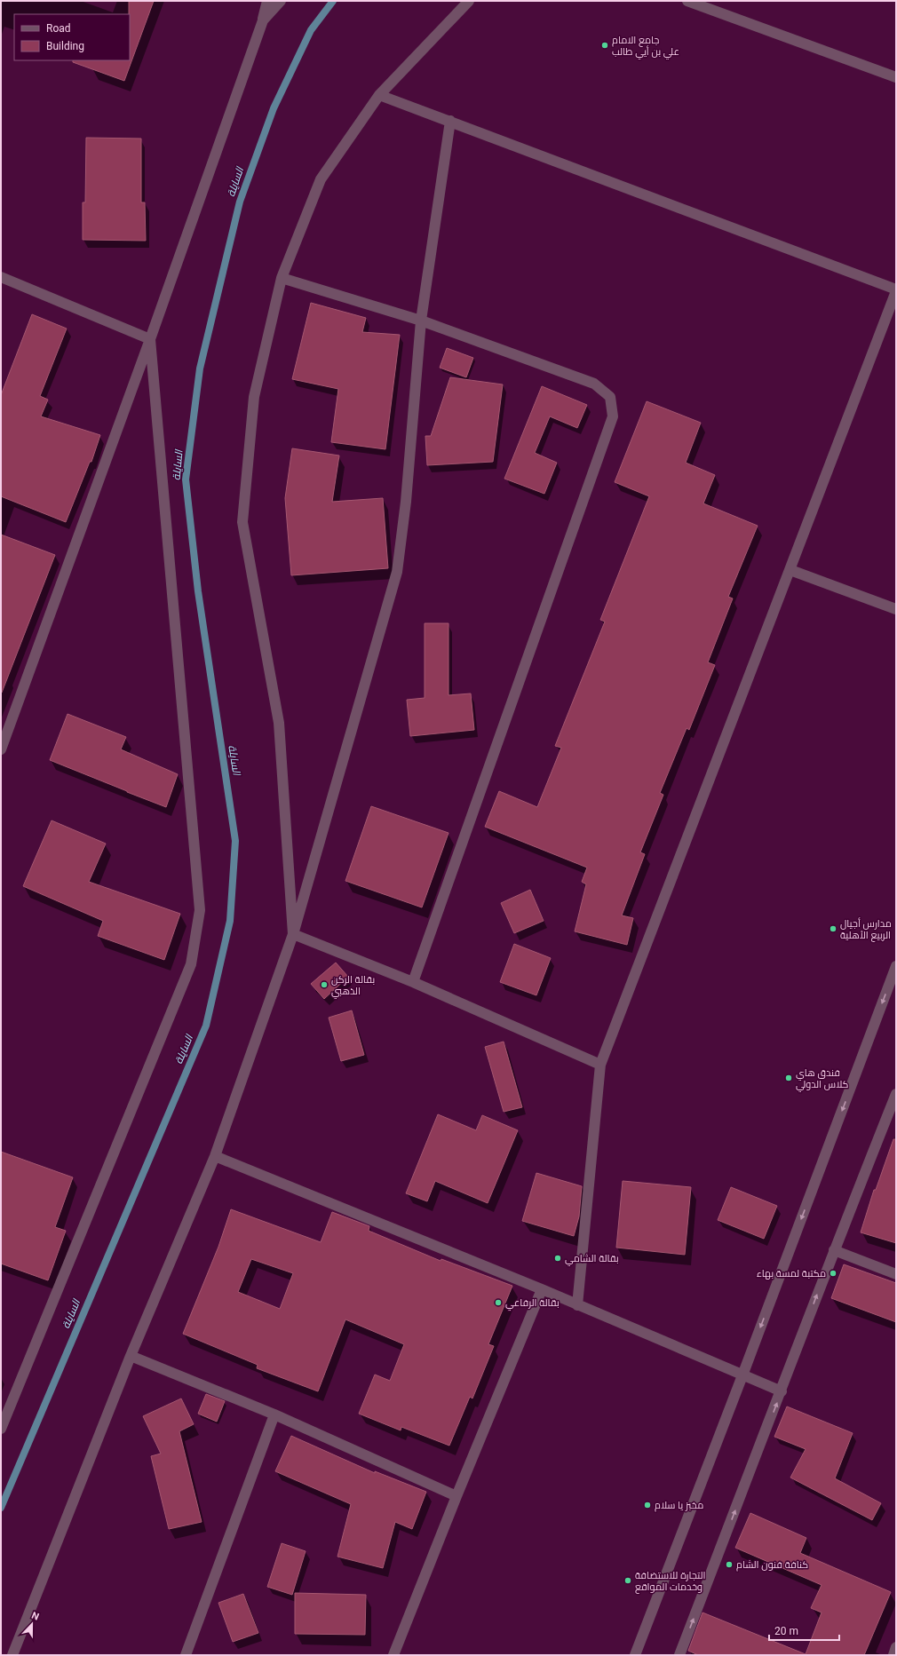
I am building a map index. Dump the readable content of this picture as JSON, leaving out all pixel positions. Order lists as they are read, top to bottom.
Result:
{
  "water": ["السايلة"],
  "places": [
    "جامع الامام علي بن أيي طالب",
    "مدارس أجيال الربيع الأهلية",
    "بقالة الركن الذهبي",
    "فندق هاي كلاس الدولي",
    "بقالة الشامي",
    "مكتبة لمسة بهاء",
    "بقالة الرفاعي",
    "مخبز يا سلام",
    "كنافة فنون الشام",
    "التجارة للاستضافة وخدمات المواقع"
  ],
  "legend": ["Road", "Building"],
  "scale_bar": "20 m",
  "north": "top"
}
